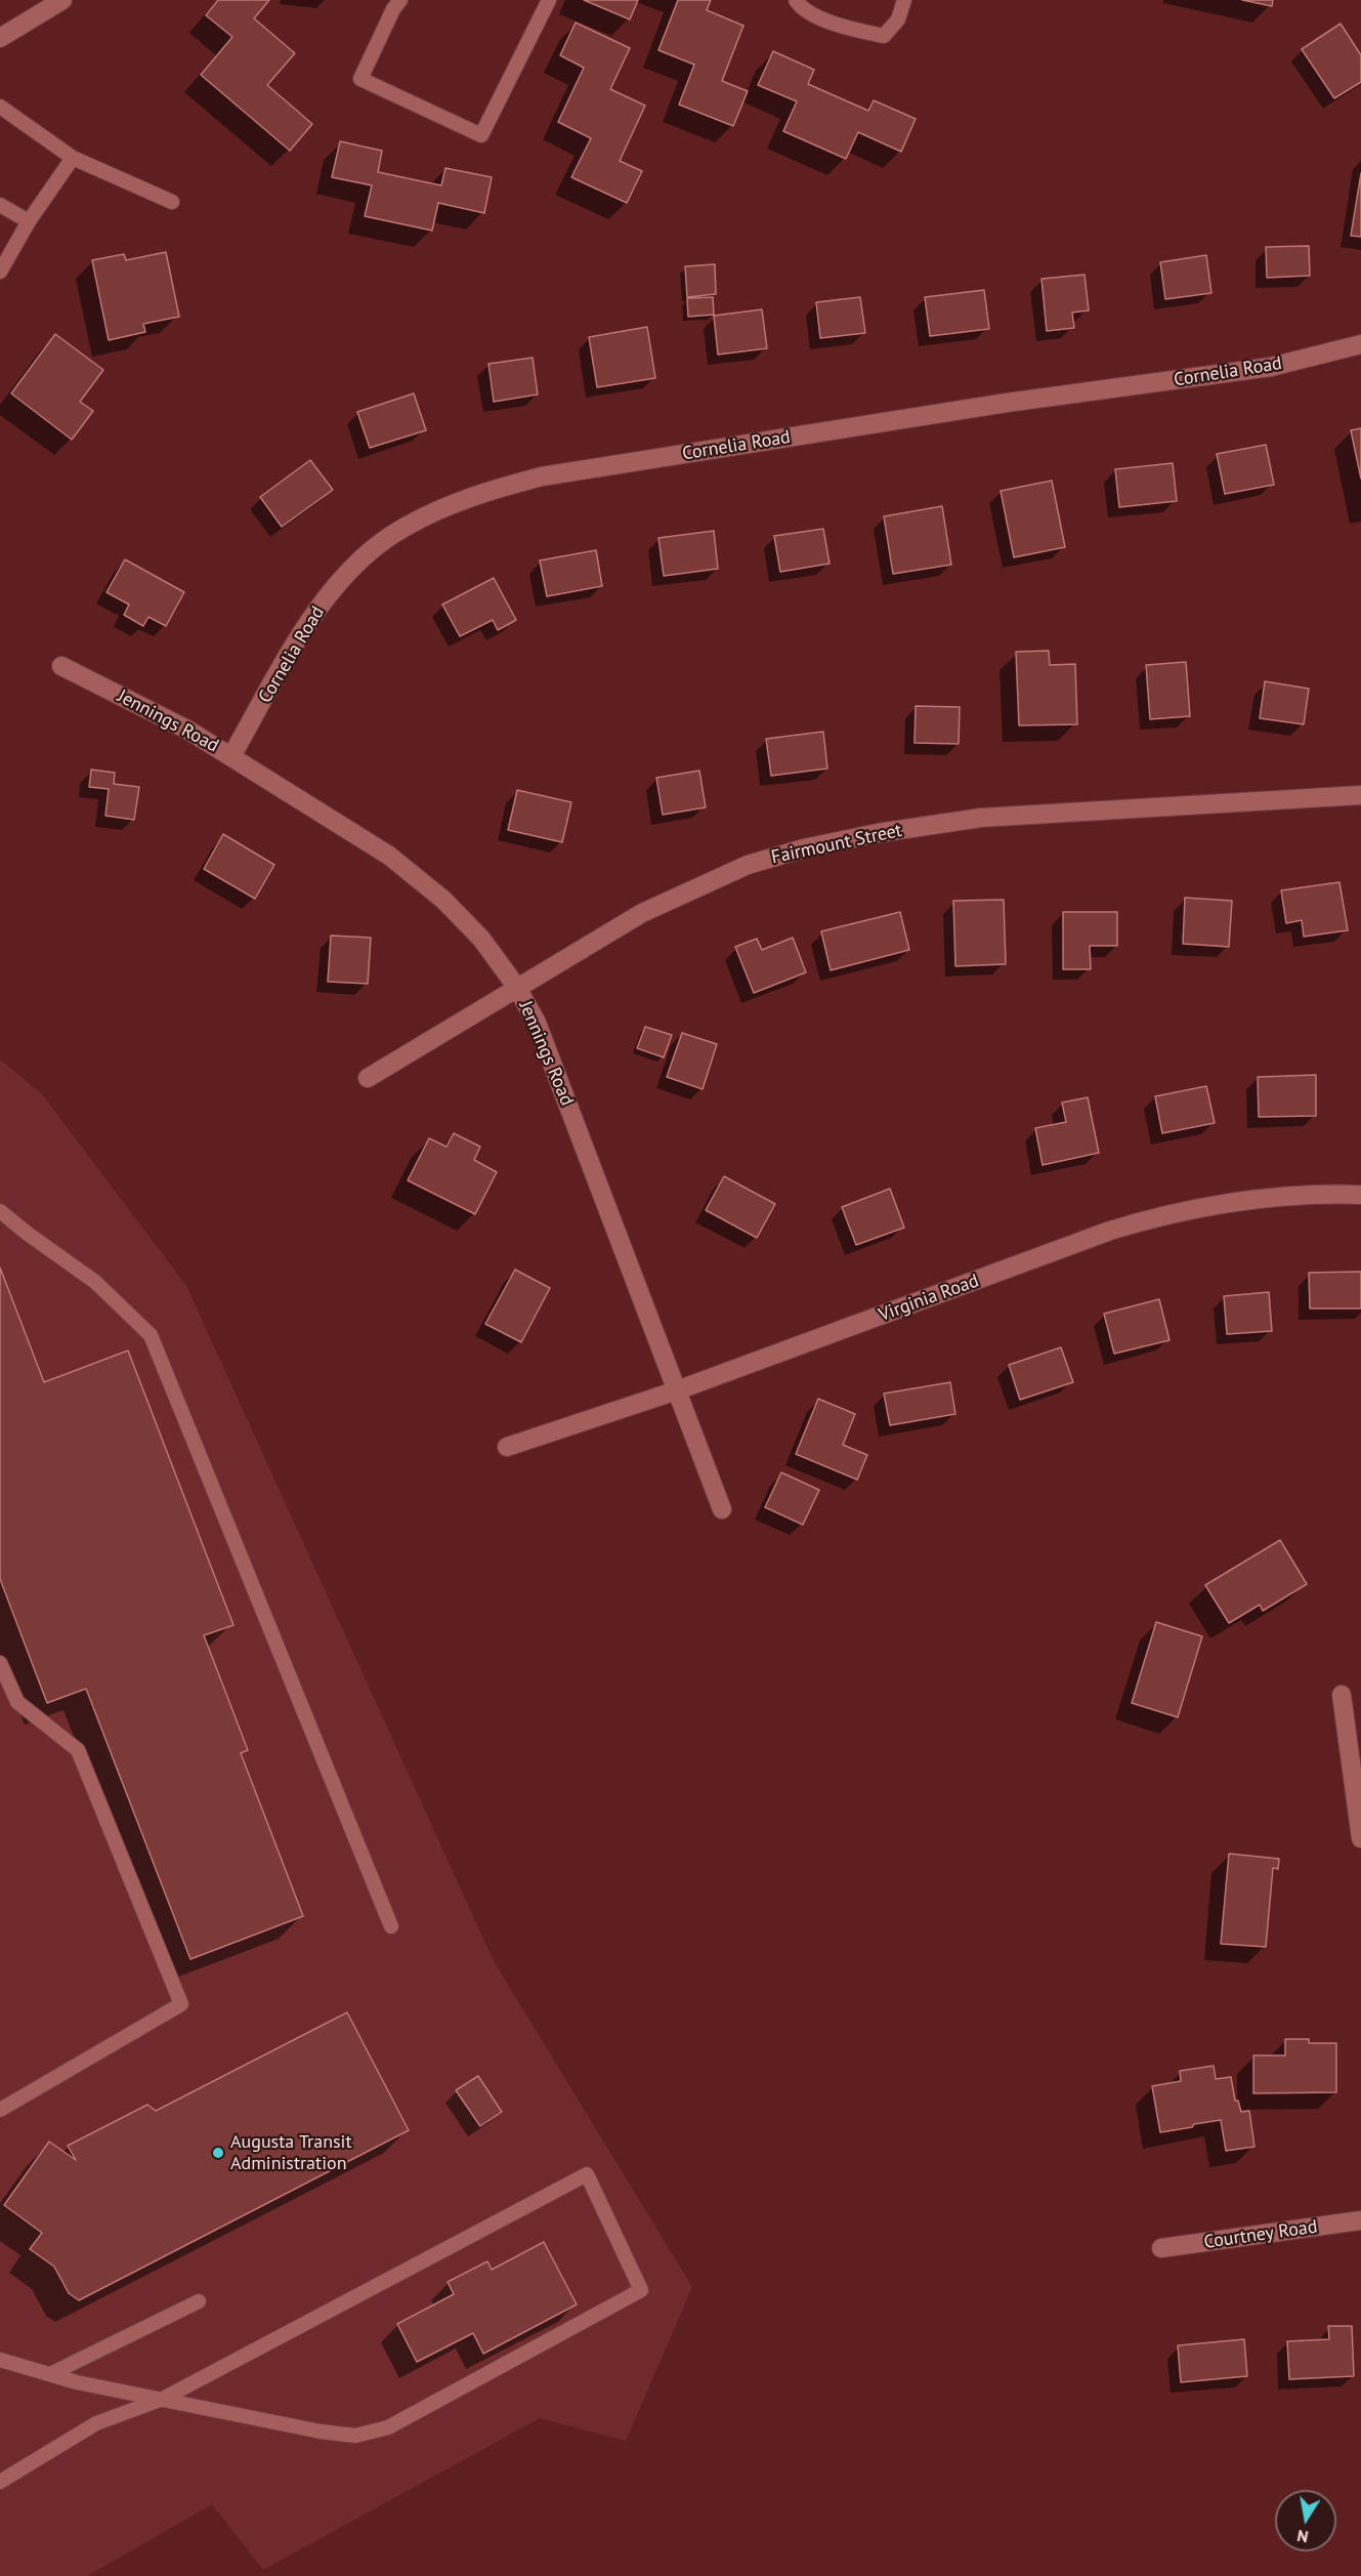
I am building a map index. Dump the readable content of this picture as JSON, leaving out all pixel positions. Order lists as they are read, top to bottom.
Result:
{
  "streets": {
    "street": [
      "Cornelia Road",
      "Jennings Road",
      "Fairmount Street",
      "Virginia Road",
      "Courtney Road"
    ]
  },
  "crossings": [
    ["Cornelia Road", "Jennings Road"],
    ["Jennings Road", "Fairmount Street"],
    ["Jennings Road", "Virginia Road"]
  ],
  "places": ["Augusta Transit Administration"],
  "north": "bottom"
}
